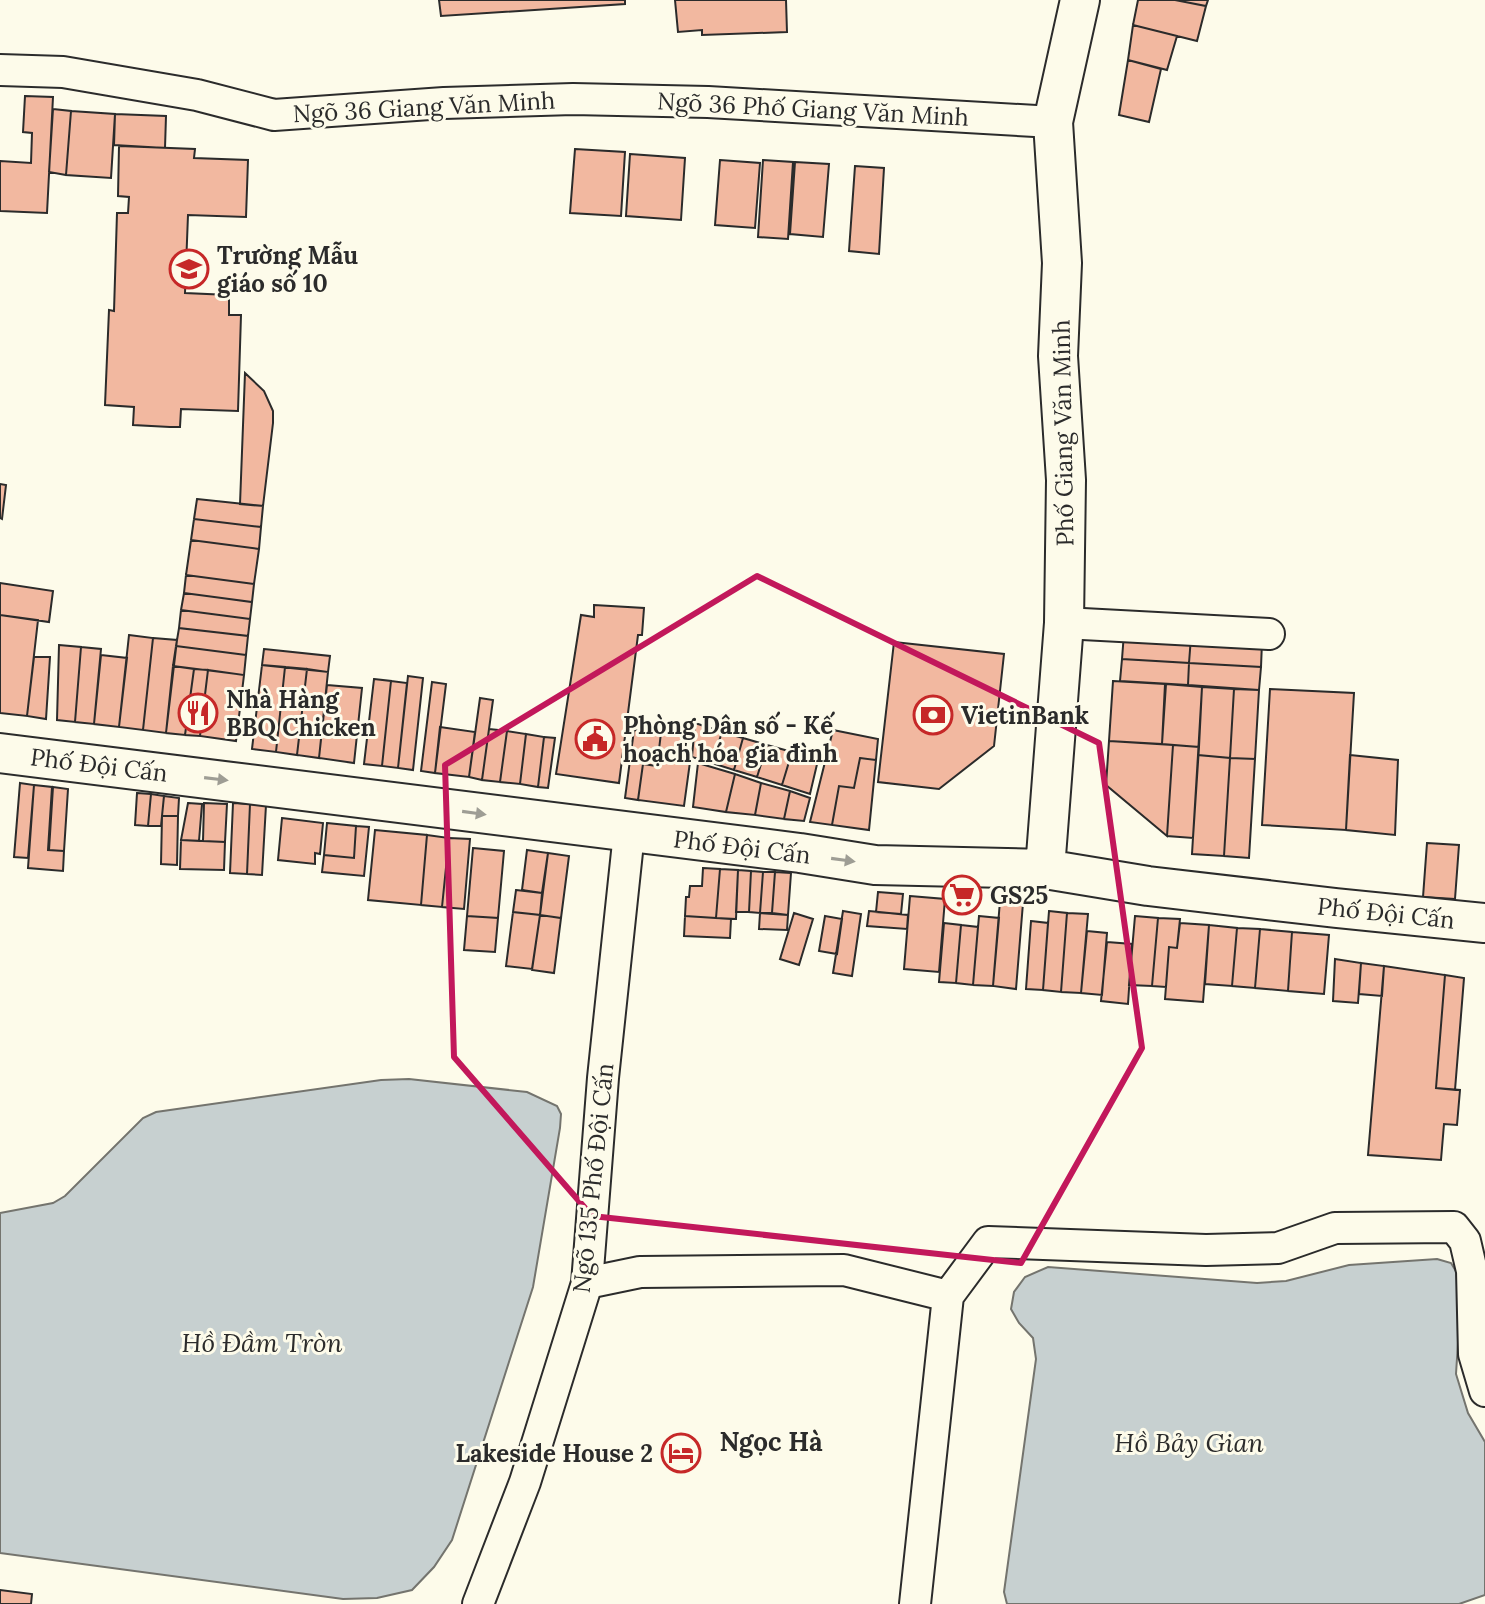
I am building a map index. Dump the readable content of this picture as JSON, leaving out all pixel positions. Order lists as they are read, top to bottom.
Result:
{
  "streets": {
    "street": [
      "Ngõ 36 Giang Văn Minh",
      "Ngõ 36 Phố Giang Văn Minh",
      "Phố Giang Văn Minh",
      "Phố Đội Cấn",
      "Ngõ 135 Phố Đội Cấn"
    ]
  },
  "crossings": [
    ["Ngõ 36 Giang Văn Minh", "Ngõ 36 Phố Giang Văn Minh"],
    ["Ngõ 36 Phố Giang Văn Minh", "Phố Giang Văn Minh"],
    ["Phố Giang Văn Minh", "Phố Đội Cấn"],
    ["Phố Đội Cấn", "Ngõ 135 Phố Đội Cấn"]
  ],
  "one_way": ["Phố Đội Cấn"],
  "districts": ["Ngọc Hà"],
  "water": ["Hồ Đầm Tròn", "Hồ Bảy Gian"],
  "places": {
    "school or university": ["Trường Mẫu giáo số 10"],
    "restaurant": ["Nhà Hàng BBQ Chicken"],
    "bank": ["VietinBank"],
    "public building": ["Phòng Dân số - Kế hoạch hóa gia đình"],
    "supermarket": ["GS25"],
    "hotel": ["Lakeside House 2"]
  }
}
